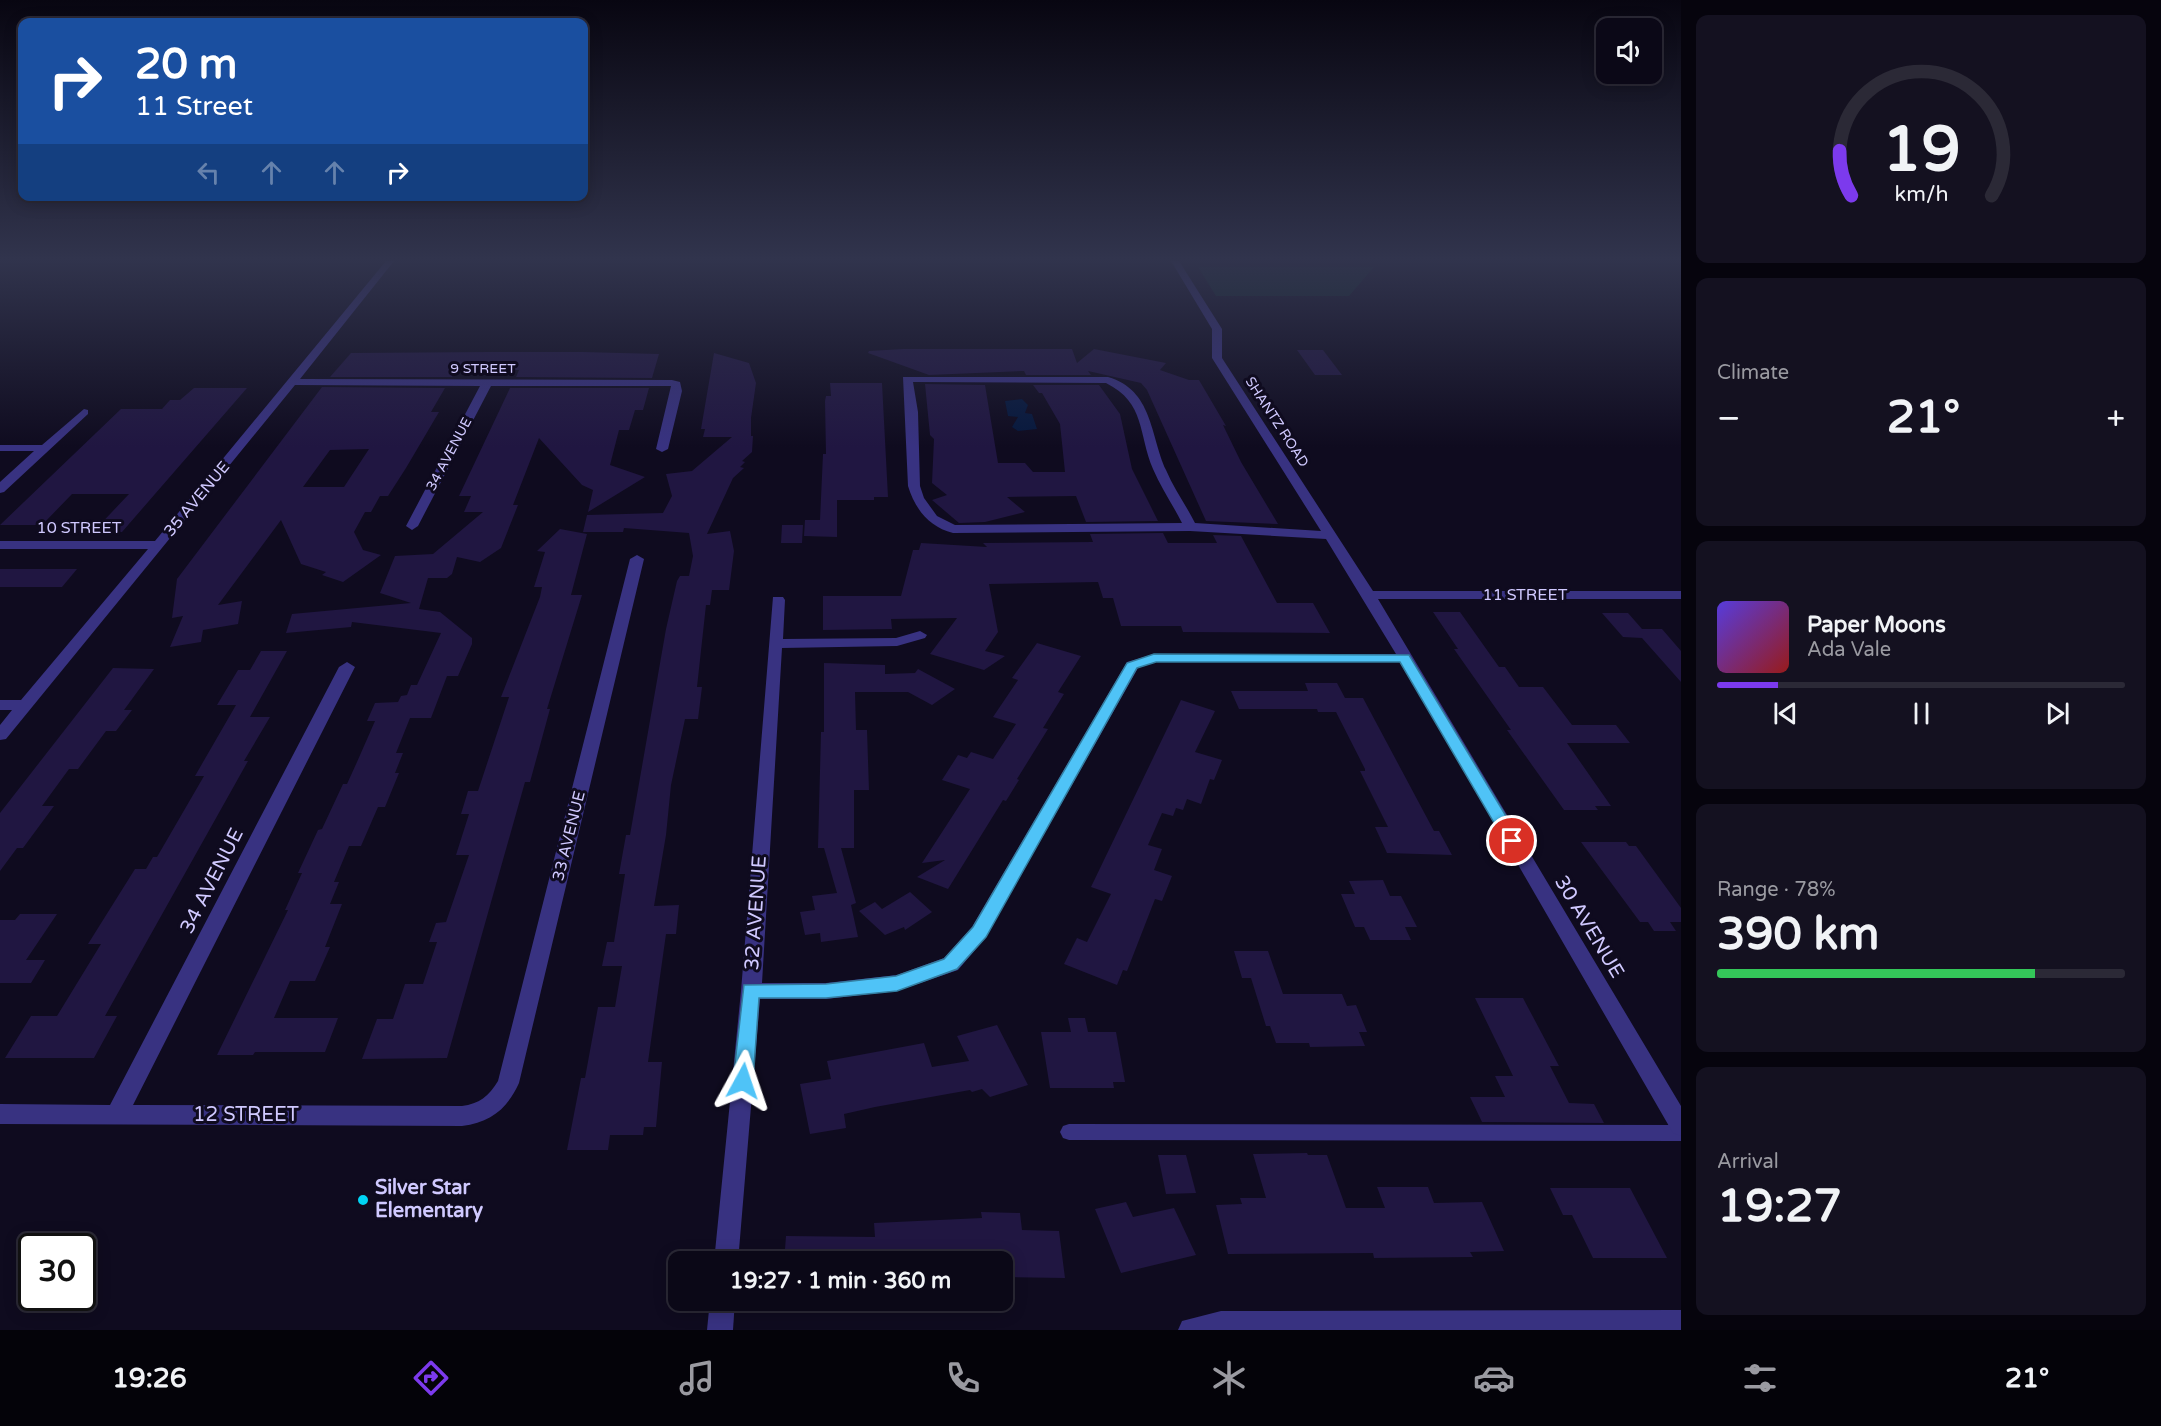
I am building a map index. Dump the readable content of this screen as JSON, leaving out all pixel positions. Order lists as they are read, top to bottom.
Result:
{
  "streets": {
    "street": [
      "9 STREET",
      "SHANTZ ROAD",
      "34 AVENUE",
      "35 AVENUE",
      "10 STREET",
      "11 STREET",
      "33 AVENUE",
      "32 AVENUE",
      "30 AVENUE",
      "12 STREET"
    ]
  },
  "crossings": [
    ["9 STREET", "34 AVENUE"],
    ["9 STREET", "35 AVENUE"],
    ["SHANTZ ROAD", "11 STREET"],
    ["SHANTZ ROAD", "30 AVENUE"],
    ["34 AVENUE", "12 STREET"],
    ["35 AVENUE", "10 STREET"],
    ["11 STREET", "30 AVENUE"],
    ["33 AVENUE", "12 STREET"]
  ],
  "places": ["Silver Star Elementary"],
  "page": {
    "turn": ["20 m", "11 Street"],
    "tile": [
      "Climate",
      ["Range · 78%", "390 km"],
      ["Arrival", "19:27"]
    ],
    "heat": ["−", "21°", "+"],
    "song": ["Paper Moons", "Ada Vale"],
    "limit": "30",
    "trip": "19:27 · 1 min · 360 m",
    "tabs": ["19:26", "21°"],
    "gauge": ["19", "km/h"]
  }
}
